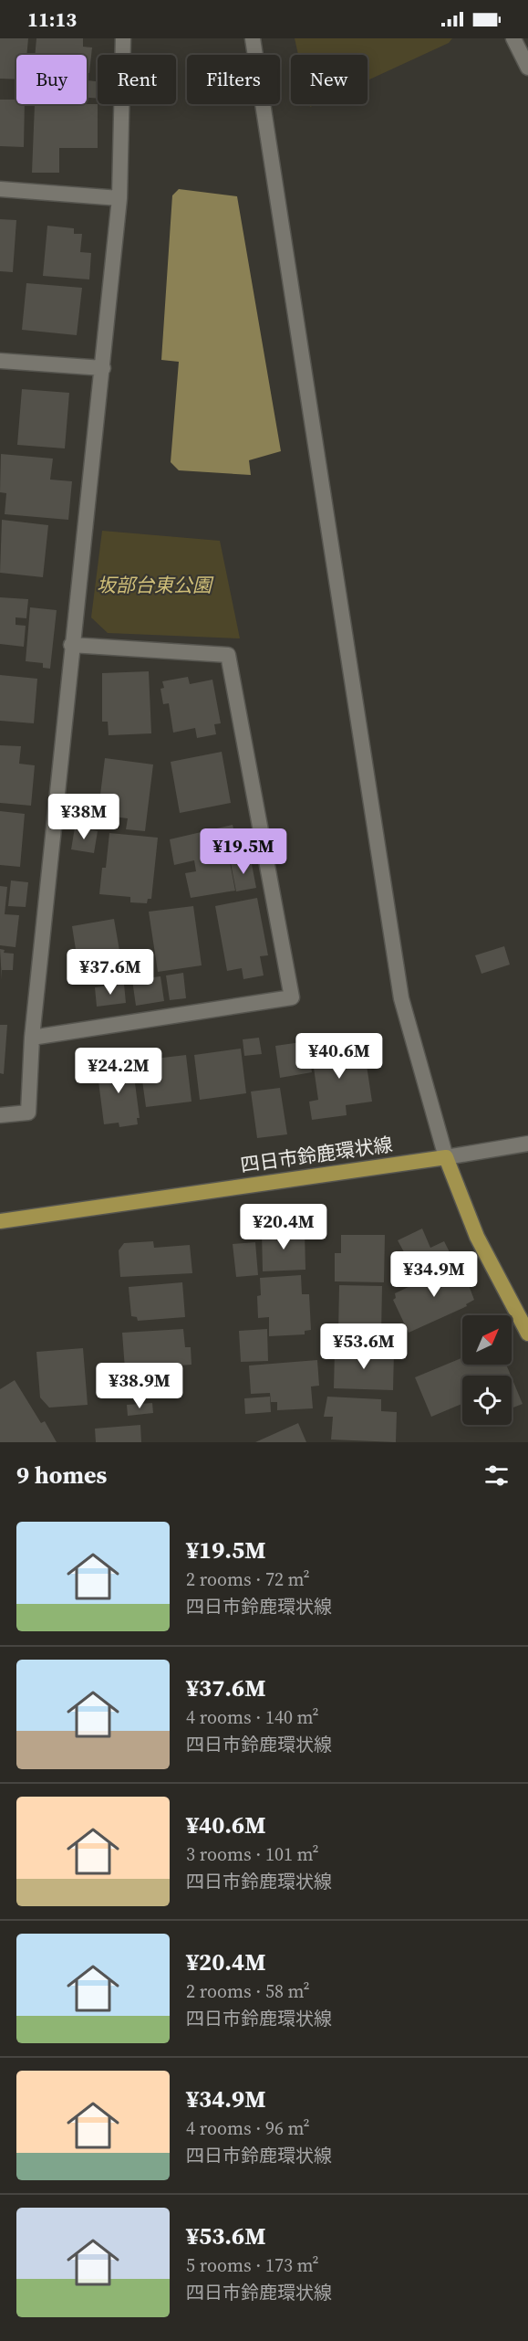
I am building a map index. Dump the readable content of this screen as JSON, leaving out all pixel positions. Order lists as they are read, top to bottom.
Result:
{
  "streets": {
    "main road": ["四日市鈴鹿環状線"]
  },
  "parks": ["坂部台東公園"],
  "north": "top right",
  "page": {
    "status": "11:13",
    "chip": [
      "Buy",
      "Rent",
      "Filters",
      "New"
    ],
    "price": [
      "¥38M",
      "¥19.5M",
      "¥37.6M",
      "¥40.6M",
      "¥24.2M",
      "¥20.4M",
      "¥34.9M",
      "¥53.6M",
      "¥38.9M"
    ],
    "heading": "9 homes",
    "list": [
      {
        "name": "¥19.5M",
        "note": "2 rooms · 72 m² · 四日市鈴鹿環状線"
      },
      {
        "name": "¥37.6M",
        "note": "4 rooms · 140 m² · 四日市鈴鹿環状線"
      },
      {
        "name": "¥40.6M",
        "note": "3 rooms · 101 m² · 四日市鈴鹿環状線"
      },
      {
        "name": "¥20.4M",
        "note": "2 rooms · 58 m² · 四日市鈴鹿環状線"
      },
      {
        "name": "¥34.9M",
        "note": "4 rooms · 96 m² · 四日市鈴鹿環状線"
      },
      {
        "name": "¥53.6M",
        "note": "5 rooms · 173 m² · 四日市鈴鹿環状線"
      }
    ]
  }
}
